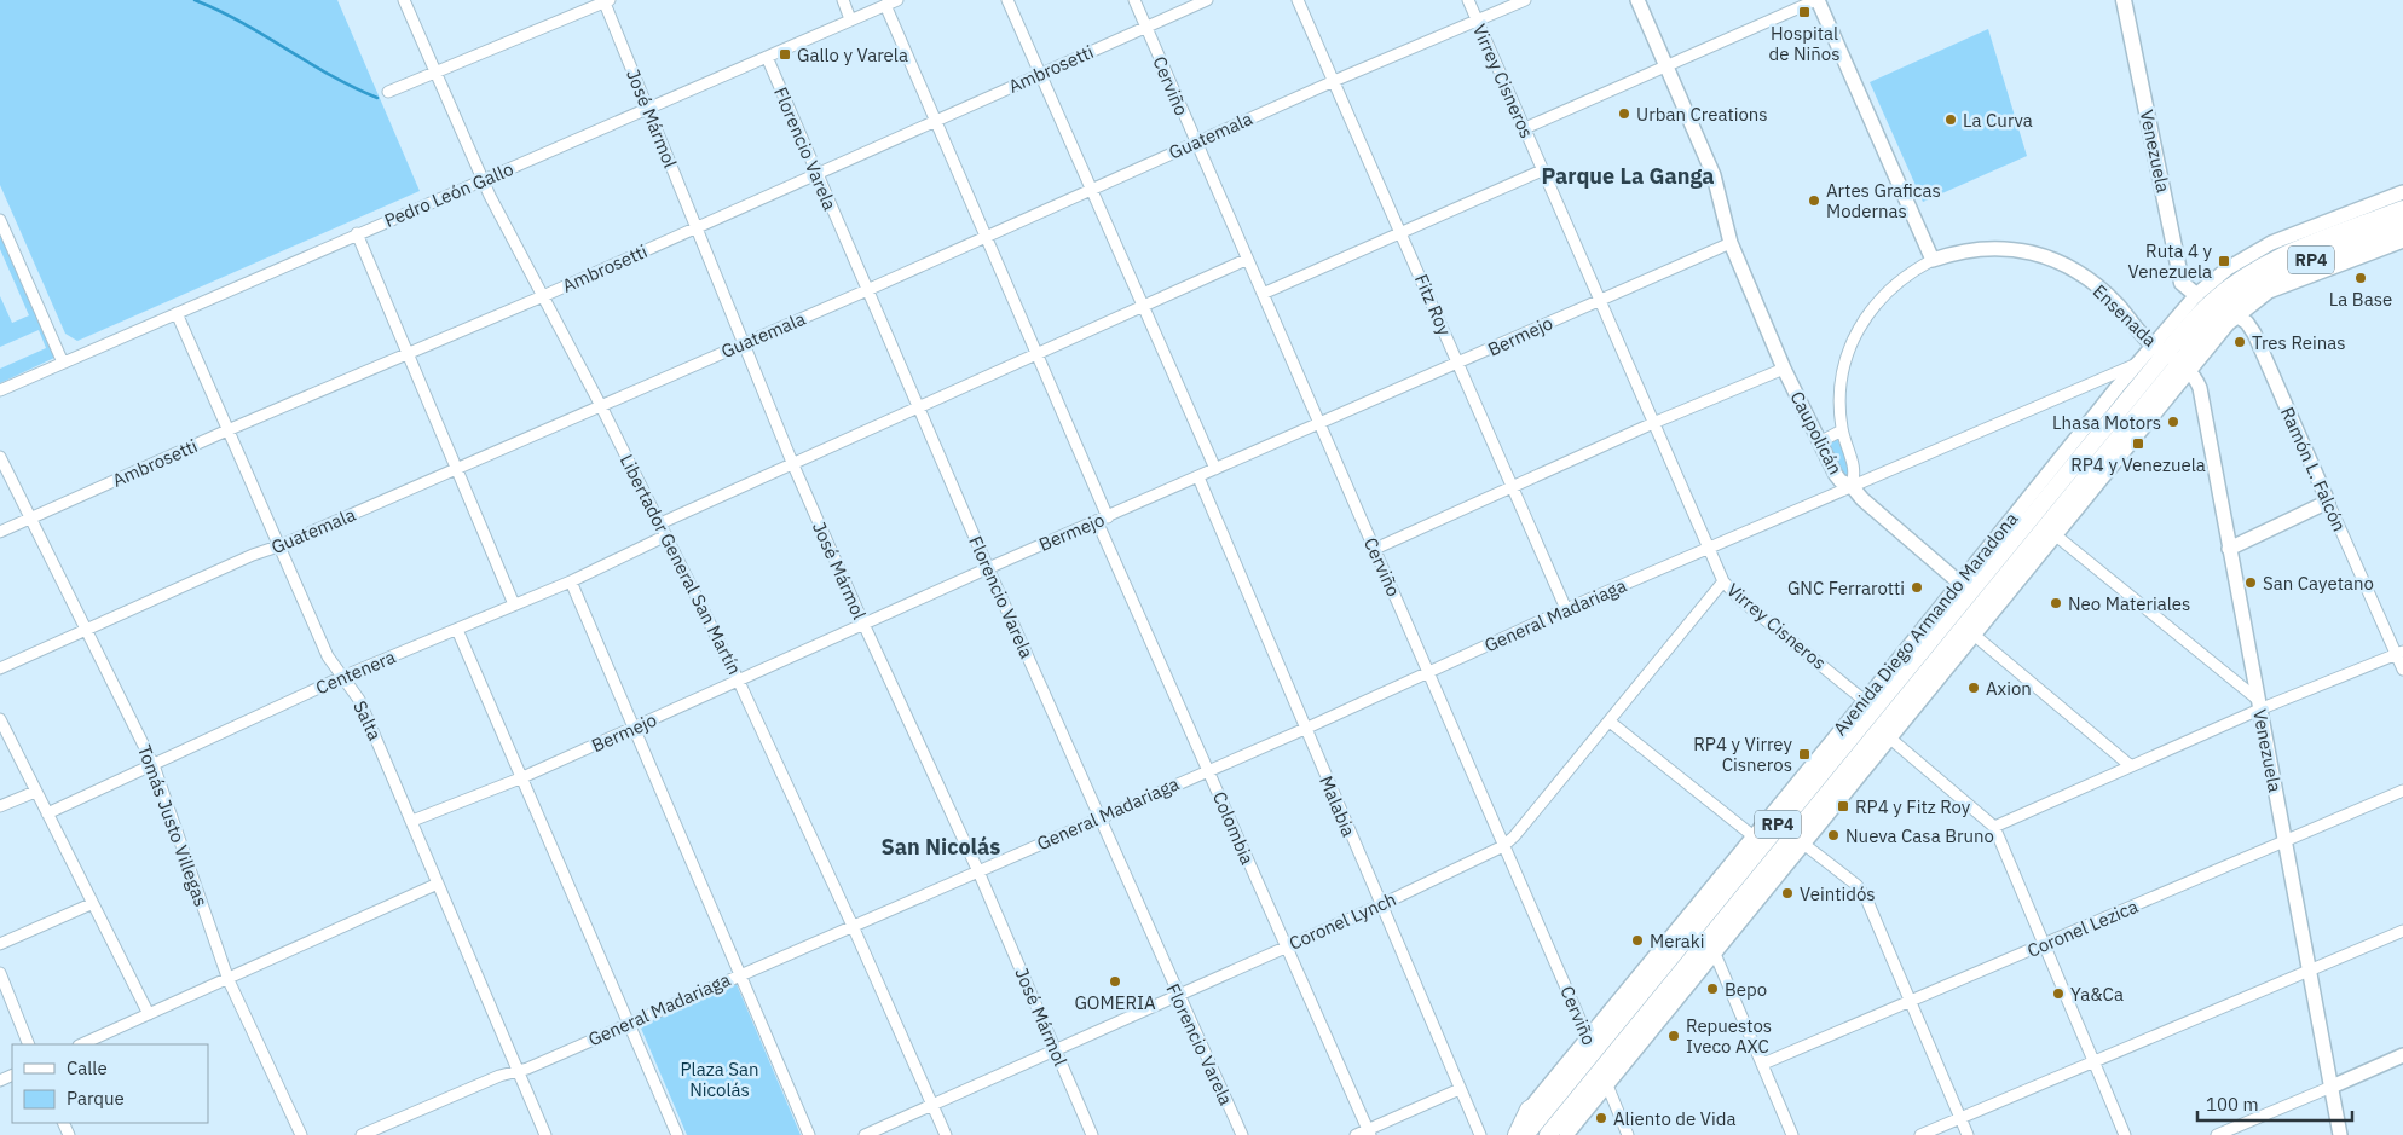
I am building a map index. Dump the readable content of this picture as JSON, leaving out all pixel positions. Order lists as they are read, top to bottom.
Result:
{
  "streets": {
    "main road": ["Venezuela", "RP4", "Avenida Diego Armando Maradona"],
    "street": [
      "Ambrosetti",
      "Virrey Cisneros",
      "Cerviño",
      "José Mármol",
      "Guatemala",
      "Florencio Varela",
      "Pedro León Gallo",
      "Fitz Roy",
      "Ensenada",
      "Bermejo",
      "Caupolicán",
      "Ramón L. Falcón",
      "Libertador General San Martín",
      "General Madariaga",
      "Centenera",
      "Salta",
      "Malabia",
      "Tomás Justo Villegas",
      "Colombia",
      "Coronel Lynch",
      "Coronel Lezica"
    ]
  },
  "crossings": [
    ["Ambrosetti", "Cerviño"],
    ["Ambrosetti", "José Mármol"],
    ["Ambrosetti", "Florencio Varela"],
    ["Ambrosetti", "Libertador General San Martín"],
    ["Ambrosetti", "Salta"],
    ["Ambrosetti", "Tomás Justo Villegas"],
    ["Ambrosetti", "Colombia"],
    ["Virrey Cisneros", "Guatemala"],
    ["Virrey Cisneros", "Bermejo"],
    ["Virrey Cisneros", "General Madariaga"],
    ["Virrey Cisneros", "Avenida Diego Armando Maradona"],
    ["Virrey Cisneros", "Coronel Lynch"],
    ["Virrey Cisneros", "Coronel Lezica"],
    ["Cerviño", "Guatemala"],
    ["Cerviño", "Bermejo"],
    ["Cerviño", "General Madariaga"],
    ["Cerviño", "Avenida Diego Armando Maradona"],
    ["Cerviño", "Coronel Lynch"],
    ["José Mármol", "Guatemala"],
    ["José Mármol", "Pedro León Gallo"],
    ["José Mármol", "Bermejo"],
    ["José Mármol", "General Madariaga"],
    ["José Mármol", "Coronel Lynch"],
    ["Guatemala", "Florencio Varela"],
    ["Guatemala", "Fitz Roy"],
    ["Guatemala", "Libertador General San Martín"],
    ["Guatemala", "Salta"],
    ["Guatemala", "Tomás Justo Villegas"],
    ["Guatemala", "Colombia"],
    ["Florencio Varela", "Pedro León Gallo"],
    ["Florencio Varela", "Bermejo"],
    ["Florencio Varela", "General Madariaga"],
    ["Florencio Varela", "Coronel Lynch"],
    ["Venezuela", "Ensenada"],
    ["Venezuela", "Ramón L. Falcón"],
    ["Venezuela", "Avenida Diego Armando Maradona"],
    ["Venezuela", "Coronel Lezica"],
    ["Pedro León Gallo", "Libertador General San Martín"],
    ["Pedro León Gallo", "Salta"],
    ["Pedro León Gallo", "Colombia"],
    ["Fitz Roy", "Bermejo"],
    ["Fitz Roy", "General Madariaga"],
    ["Ensenada", "Caupolicán"],
    ["Ensenada", "General Madariaga"],
    ["Ensenada", "Avenida Diego Armando Maradona"],
    ["Bermejo", "Caupolicán"],
    ["Bermejo", "Libertador General San Martín"],
    ["Bermejo", "Salta"],
    ["Bermejo", "Malabia"],
    ["Bermejo", "Colombia"],
    ["Caupolicán", "General Madariaga"],
    ["Caupolicán", "Avenida Diego Armando Maradona"],
    ["Ramón L. Falcón", "Avenida Diego Armando Maradona"],
    ["Libertador General San Martín", "General Madariaga"],
    ["Libertador General San Martín", "Centenera"],
    ["Libertador General San Martín", "Coronel Lynch"],
    ["General Madariaga", "Avenida Diego Armando Maradona"],
    ["General Madariaga", "Salta"],
    ["General Madariaga", "Malabia"],
    ["General Madariaga", "Colombia"],
    ["Centenera", "Salta"],
    ["Centenera", "Tomás Justo Villegas"],
    ["Malabia", "Coronel Lynch"],
    ["Colombia", "Coronel Lynch"]
  ],
  "districts": ["Parque La Ganga", "San Nicolás"],
  "parks": ["Plaza San Nicolás"],
  "places": {
    "transit": [
      "Hospital de Niños",
      "Gallo y Varela",
      "Ruta 4 y Venezuela",
      "RP4 y Venezuela",
      "RP4 y Virrey Cisneros",
      "RP4 y Fitz Roy"
    ],
    "other": [
      "Urban Creations",
      "La Curva",
      "Artes Graficas Modernas",
      "La Base",
      "Tres Reinas",
      "Lhasa Motors",
      "San Cayetano",
      "GNC Ferrarotti",
      "Neo Materiales",
      "Axion",
      "Nueva Casa Bruno",
      "Veintidós",
      "Meraki",
      "GOMERIA",
      "Bepo",
      "Ya&Ca",
      "Repuestos Iveco AXC",
      "Aliento de Vida"
    ]
  },
  "legend": ["Calle", "Parque"],
  "scale_bar": "100 m"
}
